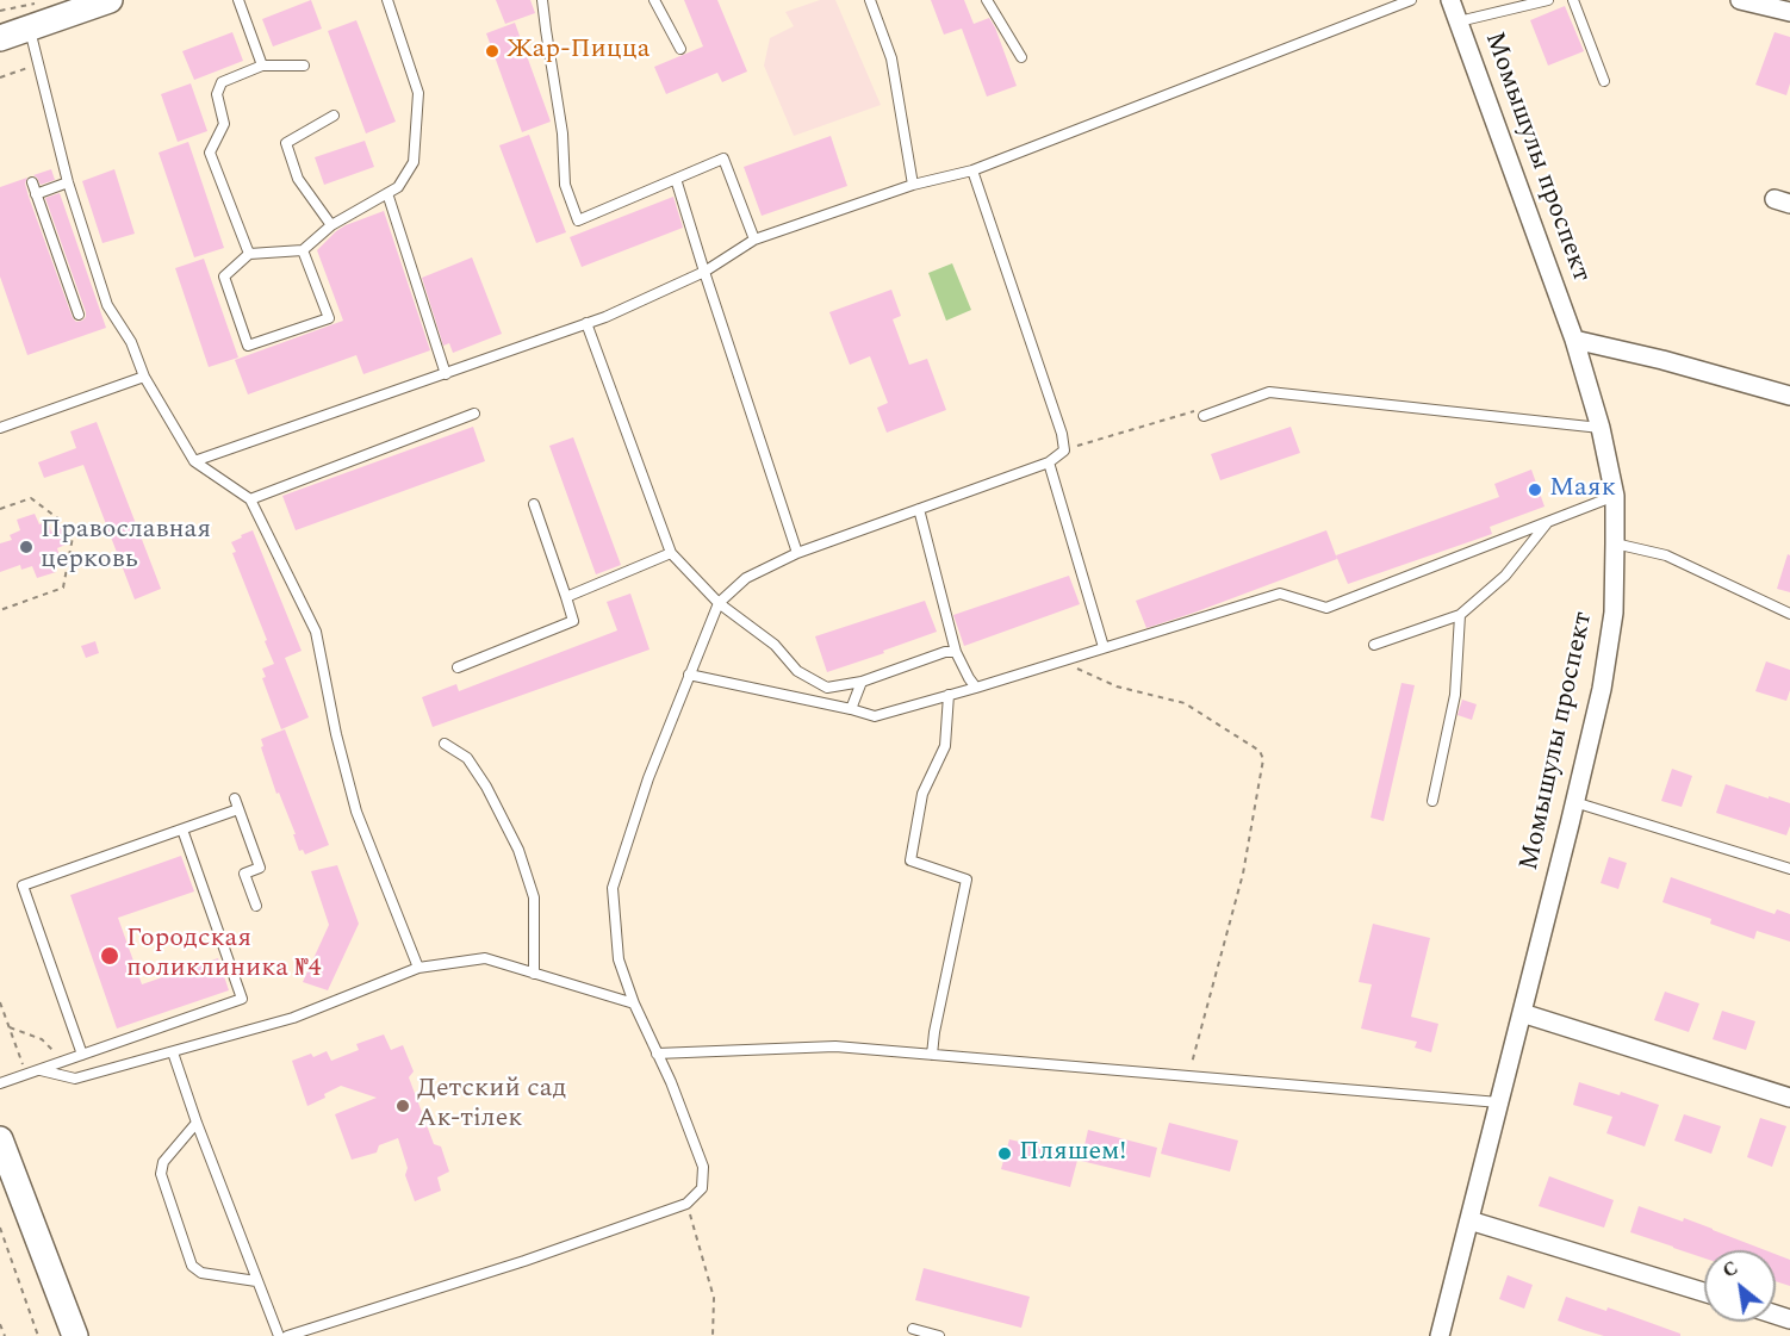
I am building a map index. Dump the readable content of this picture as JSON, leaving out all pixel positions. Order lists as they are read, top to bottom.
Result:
{
  "streets": {
    "street": ["Момышулы проспект"]
  },
  "places": [
    "Жар-Пицца",
    "Маяк",
    "Православная церковь",
    "Городская поликлиника №4",
    "Детский сад Ак-тiлек",
    "Пляшем!"
  ],
  "north": "top left"
}
